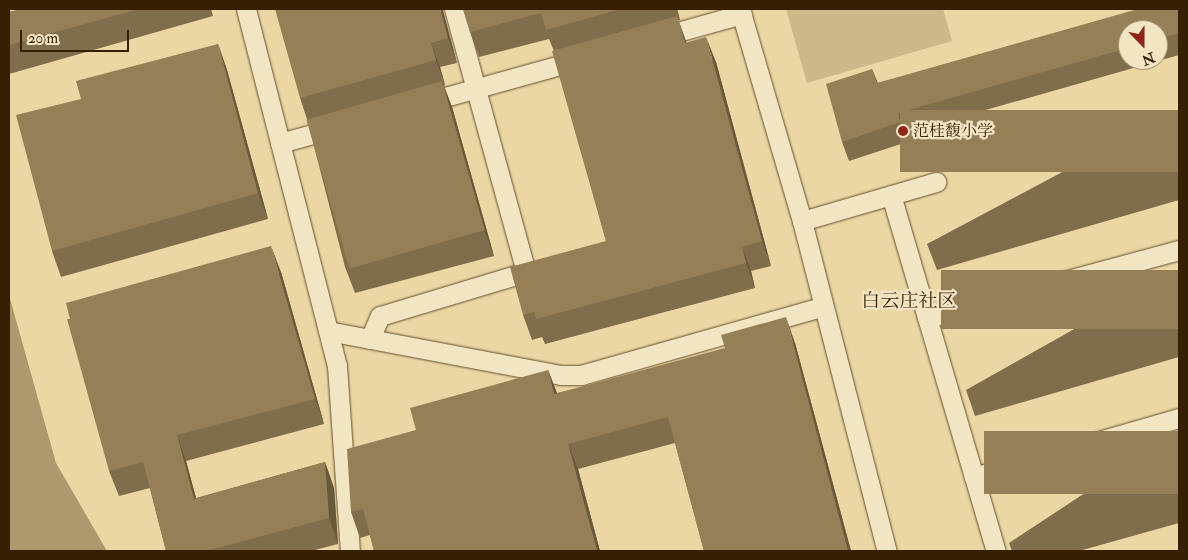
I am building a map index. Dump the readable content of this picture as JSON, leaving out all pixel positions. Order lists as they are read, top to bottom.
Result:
{
  "districts": ["白云庄社区"],
  "places": ["范桂馥小学"],
  "scale_bar": "20 m",
  "north": "bottom"
}
